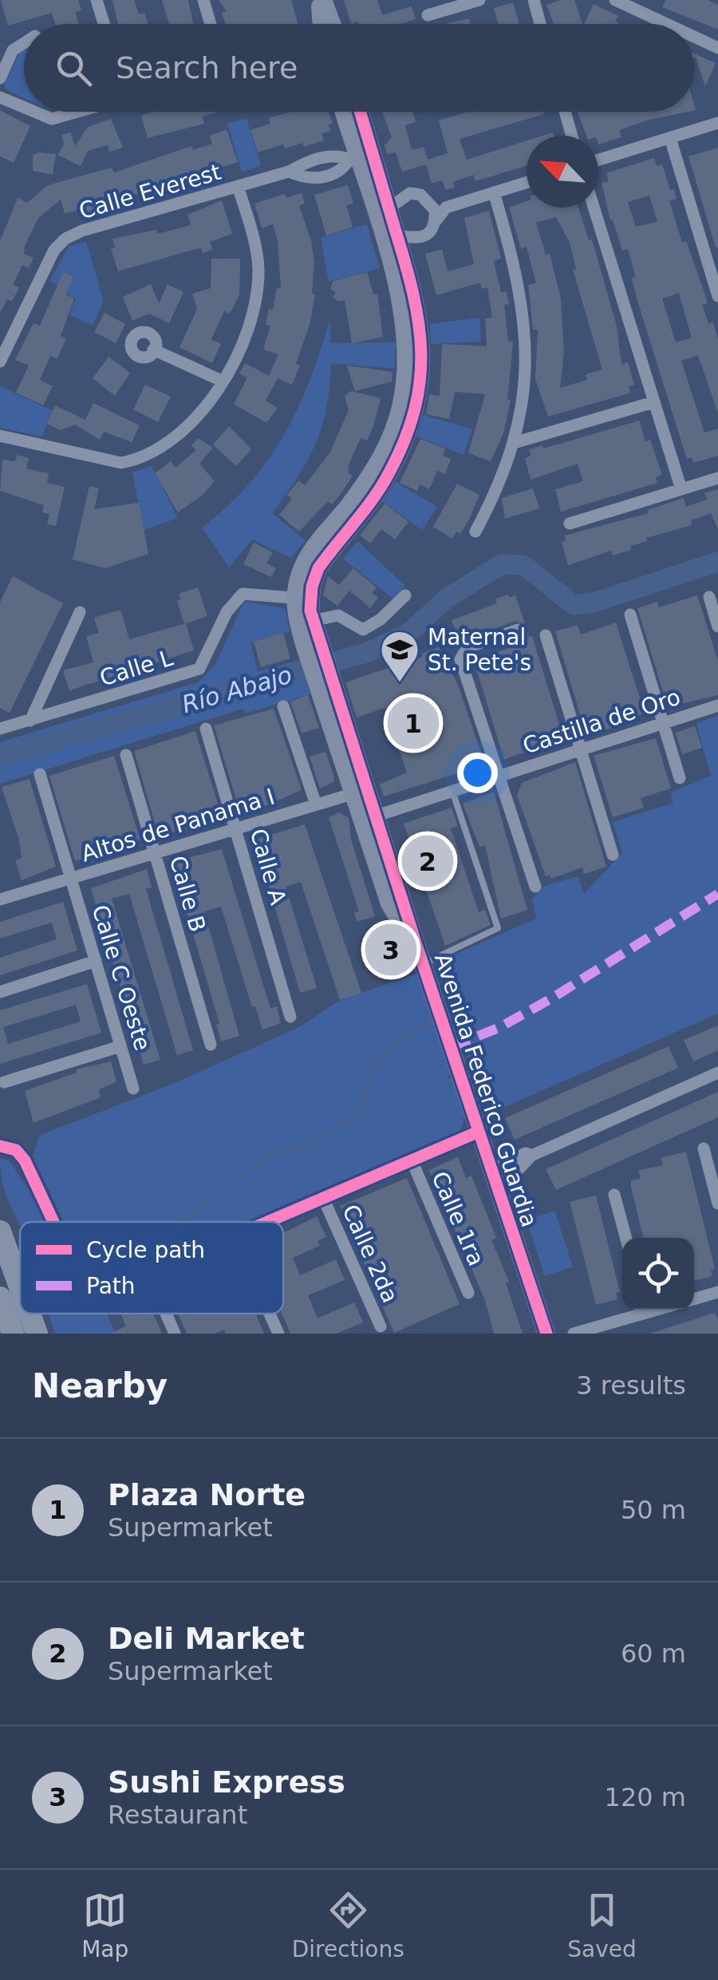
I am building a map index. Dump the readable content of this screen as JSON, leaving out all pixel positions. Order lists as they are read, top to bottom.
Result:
{
  "streets": {
    "street": [
      "Calle Everest",
      "Calle L",
      "Castilla de Oro",
      "Altos de Panama I",
      "Calle A",
      "Calle B",
      "Calle C Oeste",
      "Avenida Federico Guardia",
      "Calle 1ra",
      "Calle 2da"
    ]
  },
  "crossings": [
    ["Calle Everest", "Avenida Federico Guardia"],
    ["Calle L", "Avenida Federico Guardia"],
    ["Castilla de Oro", "Avenida Federico Guardia"],
    ["Altos de Panama I", "Calle A"],
    ["Altos de Panama I", "Calle B"],
    ["Altos de Panama I", "Calle C Oeste"],
    ["Altos de Panama I", "Avenida Federico Guardia"]
  ],
  "water": ["Río Abajo"],
  "places": {
    "school or university": ["Maternal St. Pete's"]
  },
  "legend": ["Cycle path", "Path"],
  "north": "top left",
  "page": {
    "search": "Search here",
    "pins": ["1", "2", "3"],
    "heading": ["Nearby", "3 results"],
    "list": [
      {
        "mark": "1",
        "name": "Plaza Norte",
        "note": "Supermarket",
        "value": "50 m"
      },
      {
        "mark": "2",
        "name": "Deli Market",
        "note": "Supermarket",
        "value": "60 m"
      },
      {
        "mark": "3",
        "name": "Sushi Express",
        "note": "Restaurant",
        "value": "120 m"
      }
    ],
    "nav": ["Map", "Directions", "Saved"]
  }
}
